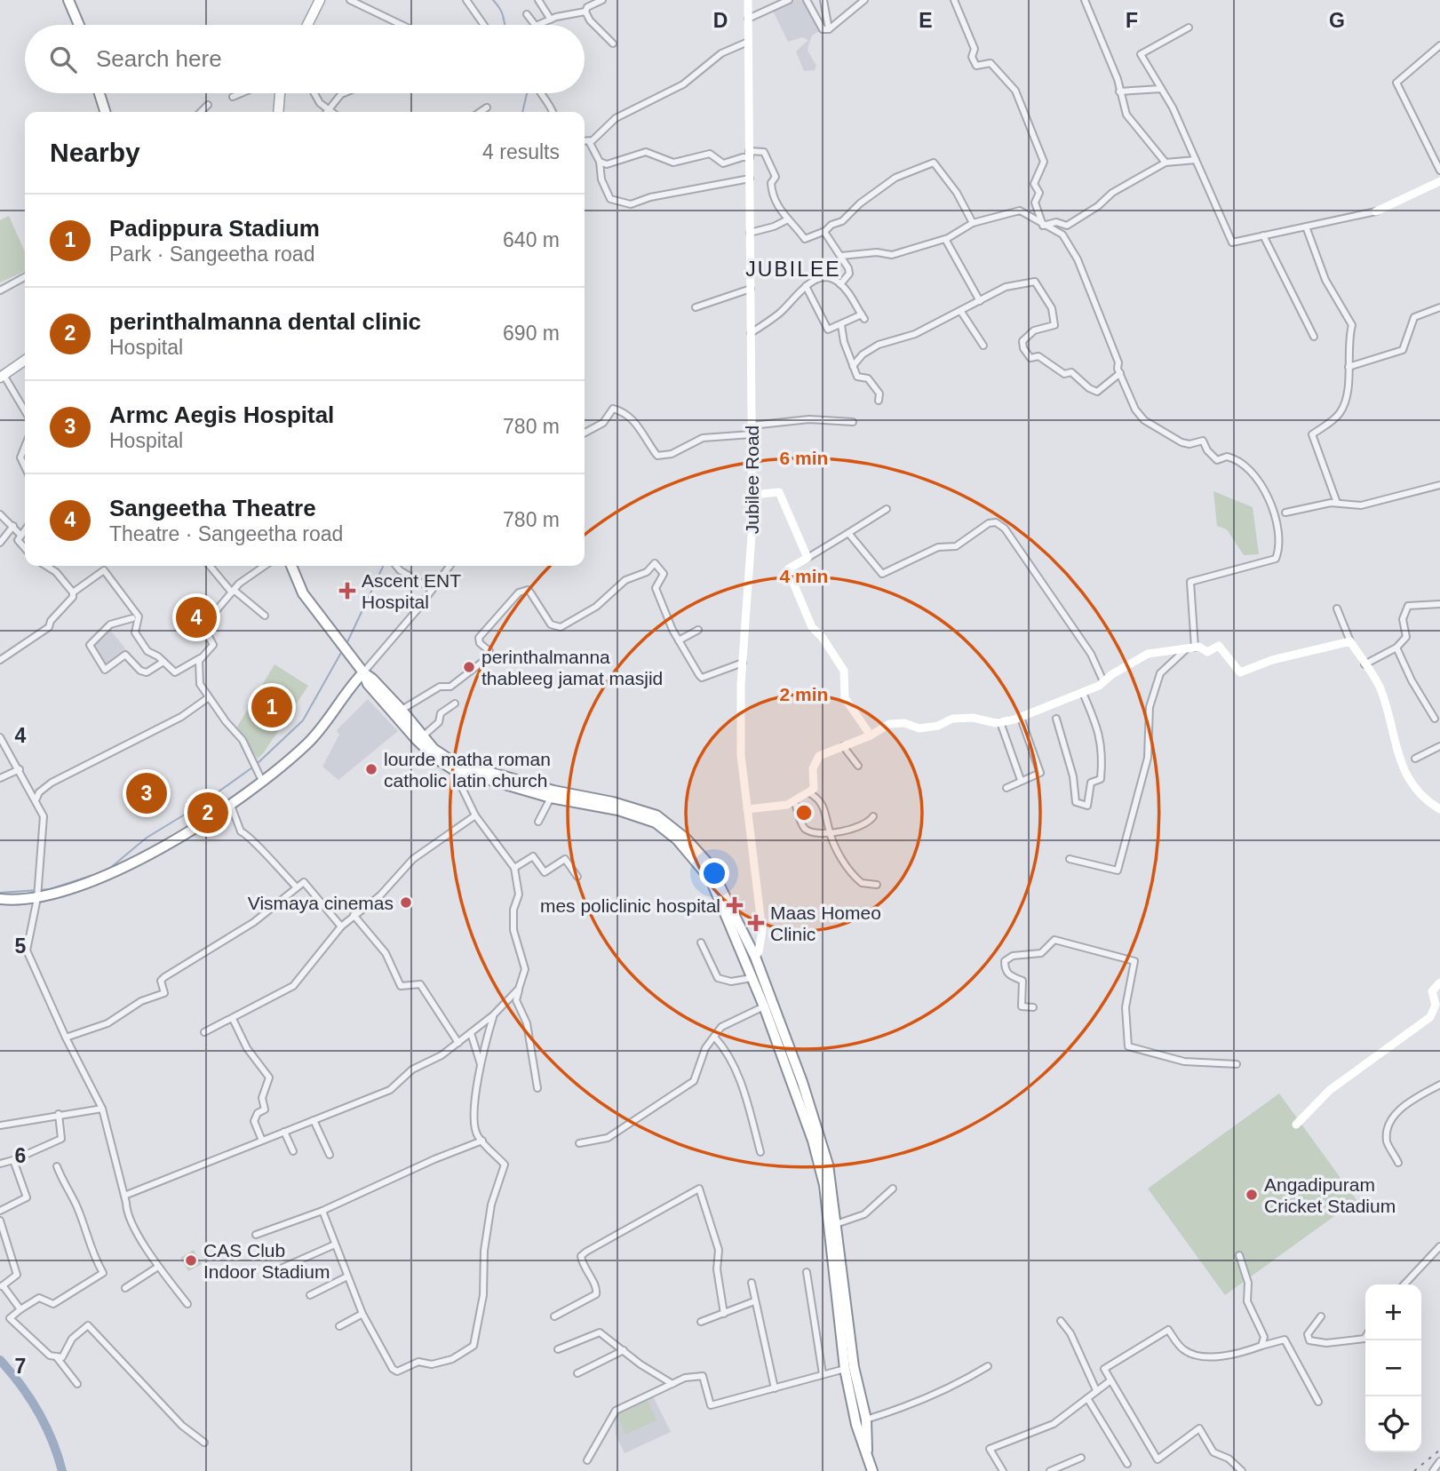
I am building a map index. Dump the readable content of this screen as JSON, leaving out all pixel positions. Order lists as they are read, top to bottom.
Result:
{
  "streets": {
    "street": ["Jubilee Road"]
  },
  "districts": ["JUBILEE"],
  "places": {
    "health": ["Ascent ENT Hospital", "mes policlinic hospital", "Maas Homeo Clinic"],
    "other": [
      "perinthalmanna thableeg jamat masjid",
      "lourde matha roman catholic latin church",
      "Vismaya cinemas",
      "Angadipuram Cricket Stadium",
      "CAS Club Indoor Stadium"
    ]
  },
  "page": {
    "search": "Search here",
    "heading": ["Nearby", "4 results"],
    "list": [
      {
        "mark": "1",
        "name": "Padippura Stadium",
        "note": "Park · Sangeetha road",
        "value": "640 m"
      },
      {
        "mark": "2",
        "name": "perinthalmanna dental clinic",
        "note": "Hospital",
        "value": "690 m"
      },
      {
        "mark": "3",
        "name": "Armc Aegis Hospital",
        "note": "Hospital",
        "value": "780 m"
      },
      {
        "mark": "4",
        "name": "Sangeetha Theatre",
        "note": "Theatre · Sangeetha road",
        "value": "780 m"
      }
    ],
    "pins": [
      "4",
      "1",
      "3",
      "2"
    ],
    "map_buttons": ["+", "−"]
  },
  "grid": {
    "columns": [
      "D",
      "E",
      "F",
      "G"
    ],
    "rows": [
      "4",
      "5",
      "6",
      "7"
    ]
  },
  "rings": ["6 min", "4 min", "2 min"]
}
